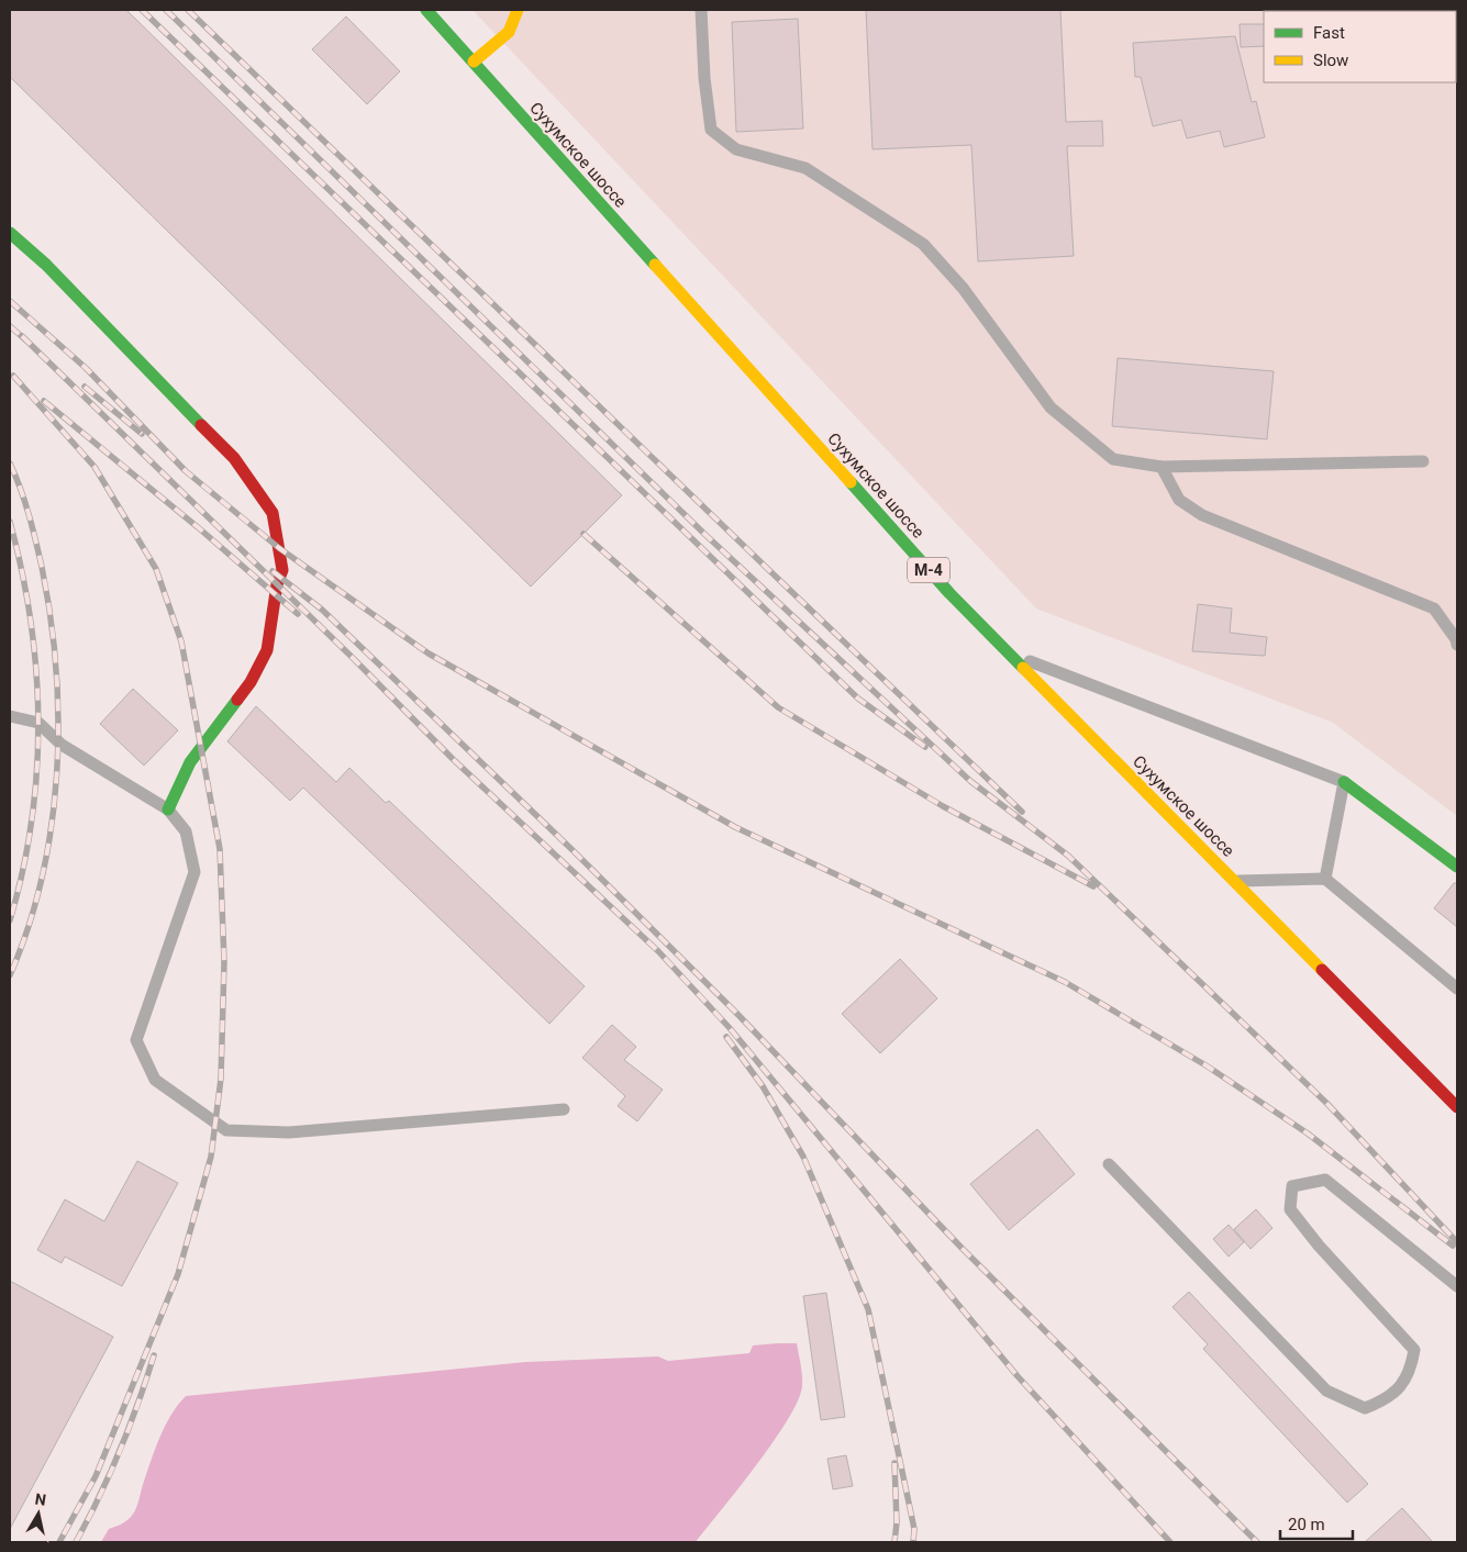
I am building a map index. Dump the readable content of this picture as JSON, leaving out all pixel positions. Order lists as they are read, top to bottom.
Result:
{
  "streets": {
    "main road": ["Сухумское шоссе", "М-4"]
  },
  "legend": ["Fast", "Slow"],
  "scale_bar": "20 m",
  "north": "top"
}
